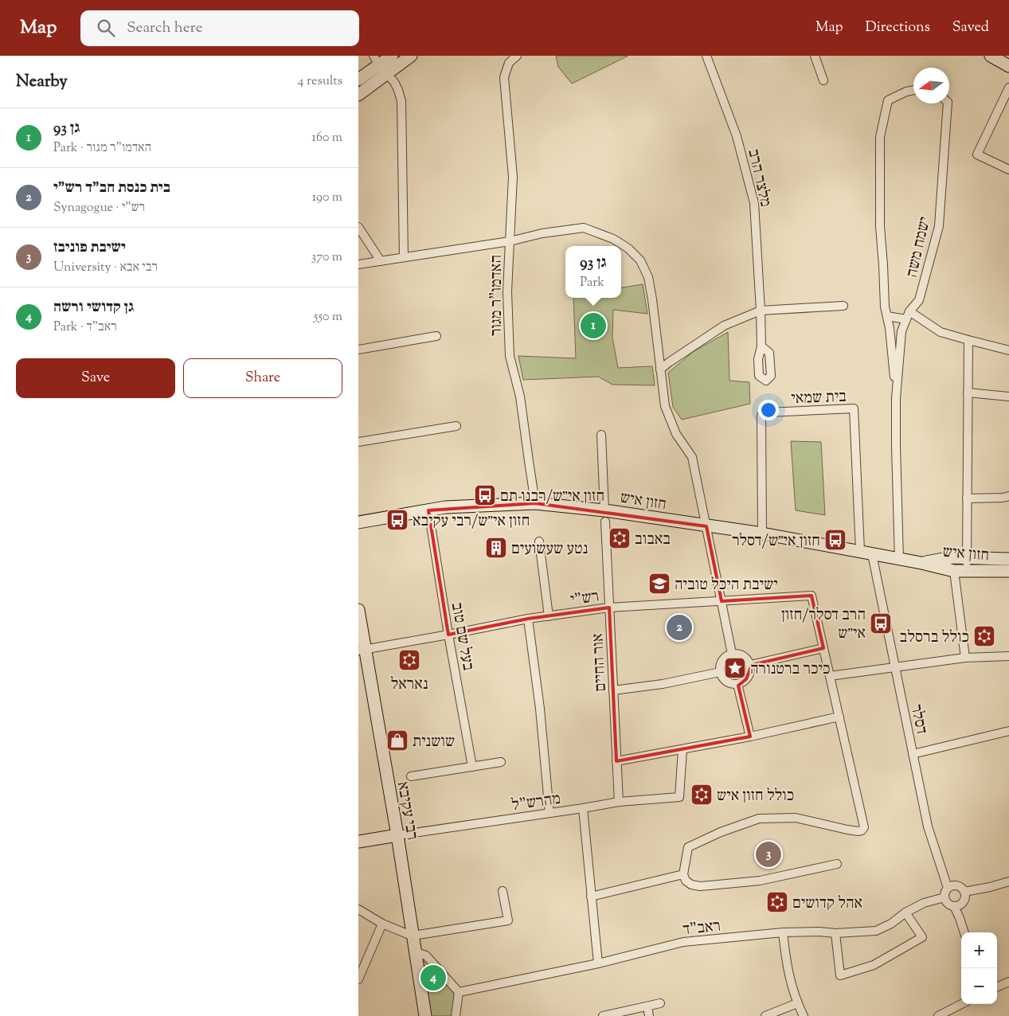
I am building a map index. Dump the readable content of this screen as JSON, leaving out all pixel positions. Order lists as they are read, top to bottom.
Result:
{
  "streets": {
    "street": [
      "מלצר הרב",
      "ישמח משה",
      "האדמו\"ר מגור",
      "בית שמאי",
      "חזון איש",
      "רש\"י",
      "בעל שם טוב",
      "אור החיים",
      "דסלר",
      "מהרש\"ל",
      "רבי עקיבא",
      "ראב\"ד"
    ]
  },
  "crossings": [
    ["ישמח משה", "חזון איש"],
    ["האדמו\"ר מגור", "חזון איש"],
    ["האדמו\"ר מגור", "רש\"י"],
    ["בית שמאי", "חזון איש"],
    ["חזון איש", "בעל שם טוב"],
    ["חזון איש", "אור החיים"],
    ["חזון איש", "דסלר"],
    ["רש\"י", "בעל שם טוב"],
    ["רש\"י", "אור החיים"],
    ["רש\"י", "רבי עקיבא"],
    ["אור החיים", "מהרש\"ל"],
    ["דסלר", "ראב\"ד"],
    ["מהרש\"ל", "רבי עקיבא"]
  ],
  "places": {
    "bus stop": [
      "חזון אי״ש/רבנו תם",
      "חזון אי״ש/רבי עקיבא",
      "חזון אי״ש/דסלר",
      "הרב דסלר/חזון אי״ש"
    ],
    "synagogue": [
      "באבוב",
      "כולל ברסלב",
      "נאראל",
      "כולל חזון איש",
      "אהל קדושים"
    ],
    "building": ["נטע שעשועים"],
    "school or university": ["ישיבת היכל טוביה"],
    "place": ["כיכר ברטנורה"],
    "shop": ["שושנית"]
  },
  "north": "left",
  "page": {
    "header": "Map",
    "search": "Search here",
    "nav": ["Map", "Directions", "Saved"],
    "heading": ["Nearby", "4 results"],
    "list": [
      {
        "mark": "1",
        "name": "גן 93",
        "note": "Park · האדמו\"ר מגור",
        "value": "160 m"
      },
      {
        "mark": "2",
        "name": "בית כנסת חב\"ד רש\"י",
        "note": "Synagogue · רש\"י",
        "value": "190 m"
      },
      {
        "mark": "3",
        "name": "ישיבת פוניבז",
        "note": "University · רבי אבא",
        "value": "370 m"
      },
      {
        "mark": "4",
        "name": "גן קדושי ורשה",
        "note": "Park · ראב\"ד",
        "value": "550 m"
      }
    ],
    "popup": ["גן 93", "Park"],
    "pins": [
      "1",
      "2",
      "3",
      "4"
    ],
    "buttons": ["Save", "Share"],
    "map_buttons": ["+", "−"]
  }
}
